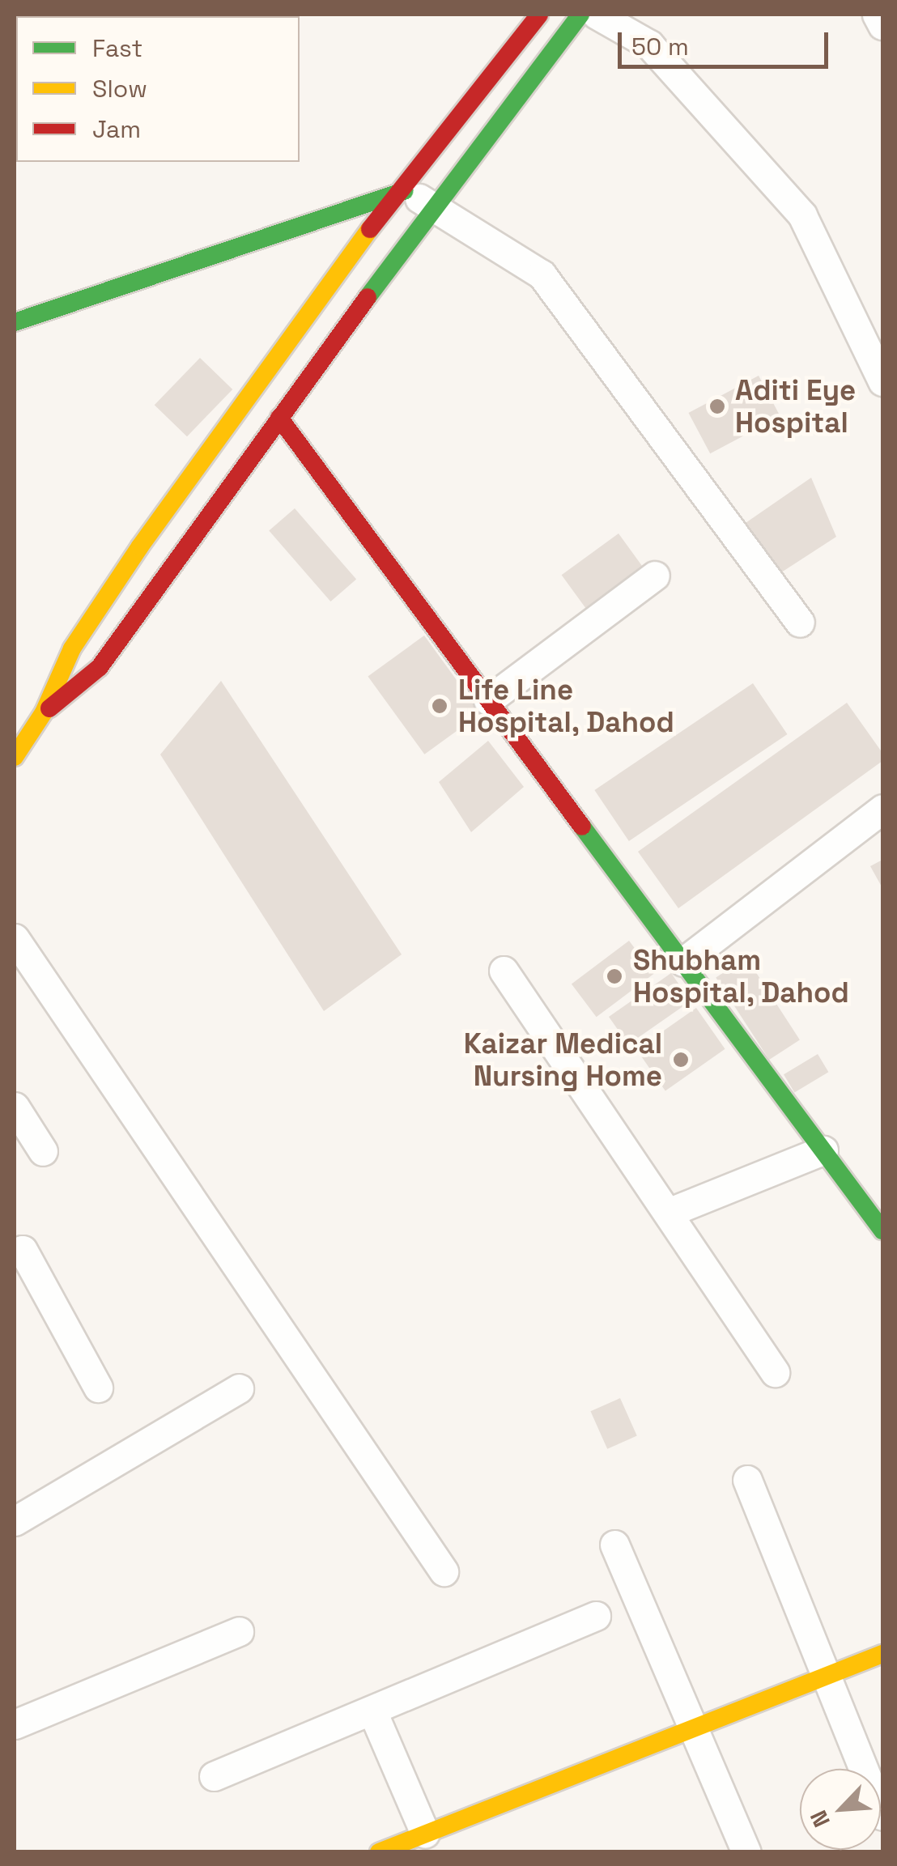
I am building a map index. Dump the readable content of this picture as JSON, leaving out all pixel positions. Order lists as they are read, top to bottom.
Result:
{
  "places": [
    "Aditi Eye Hospital",
    "Life Line Hospital, Dahod",
    "Shubham Hospital, Dahod",
    "Kaizar Medical Nursing Home"
  ],
  "legend": ["Fast", "Slow", "Jam"],
  "scale_bar": "50 m",
  "north": "bottom left"
}
